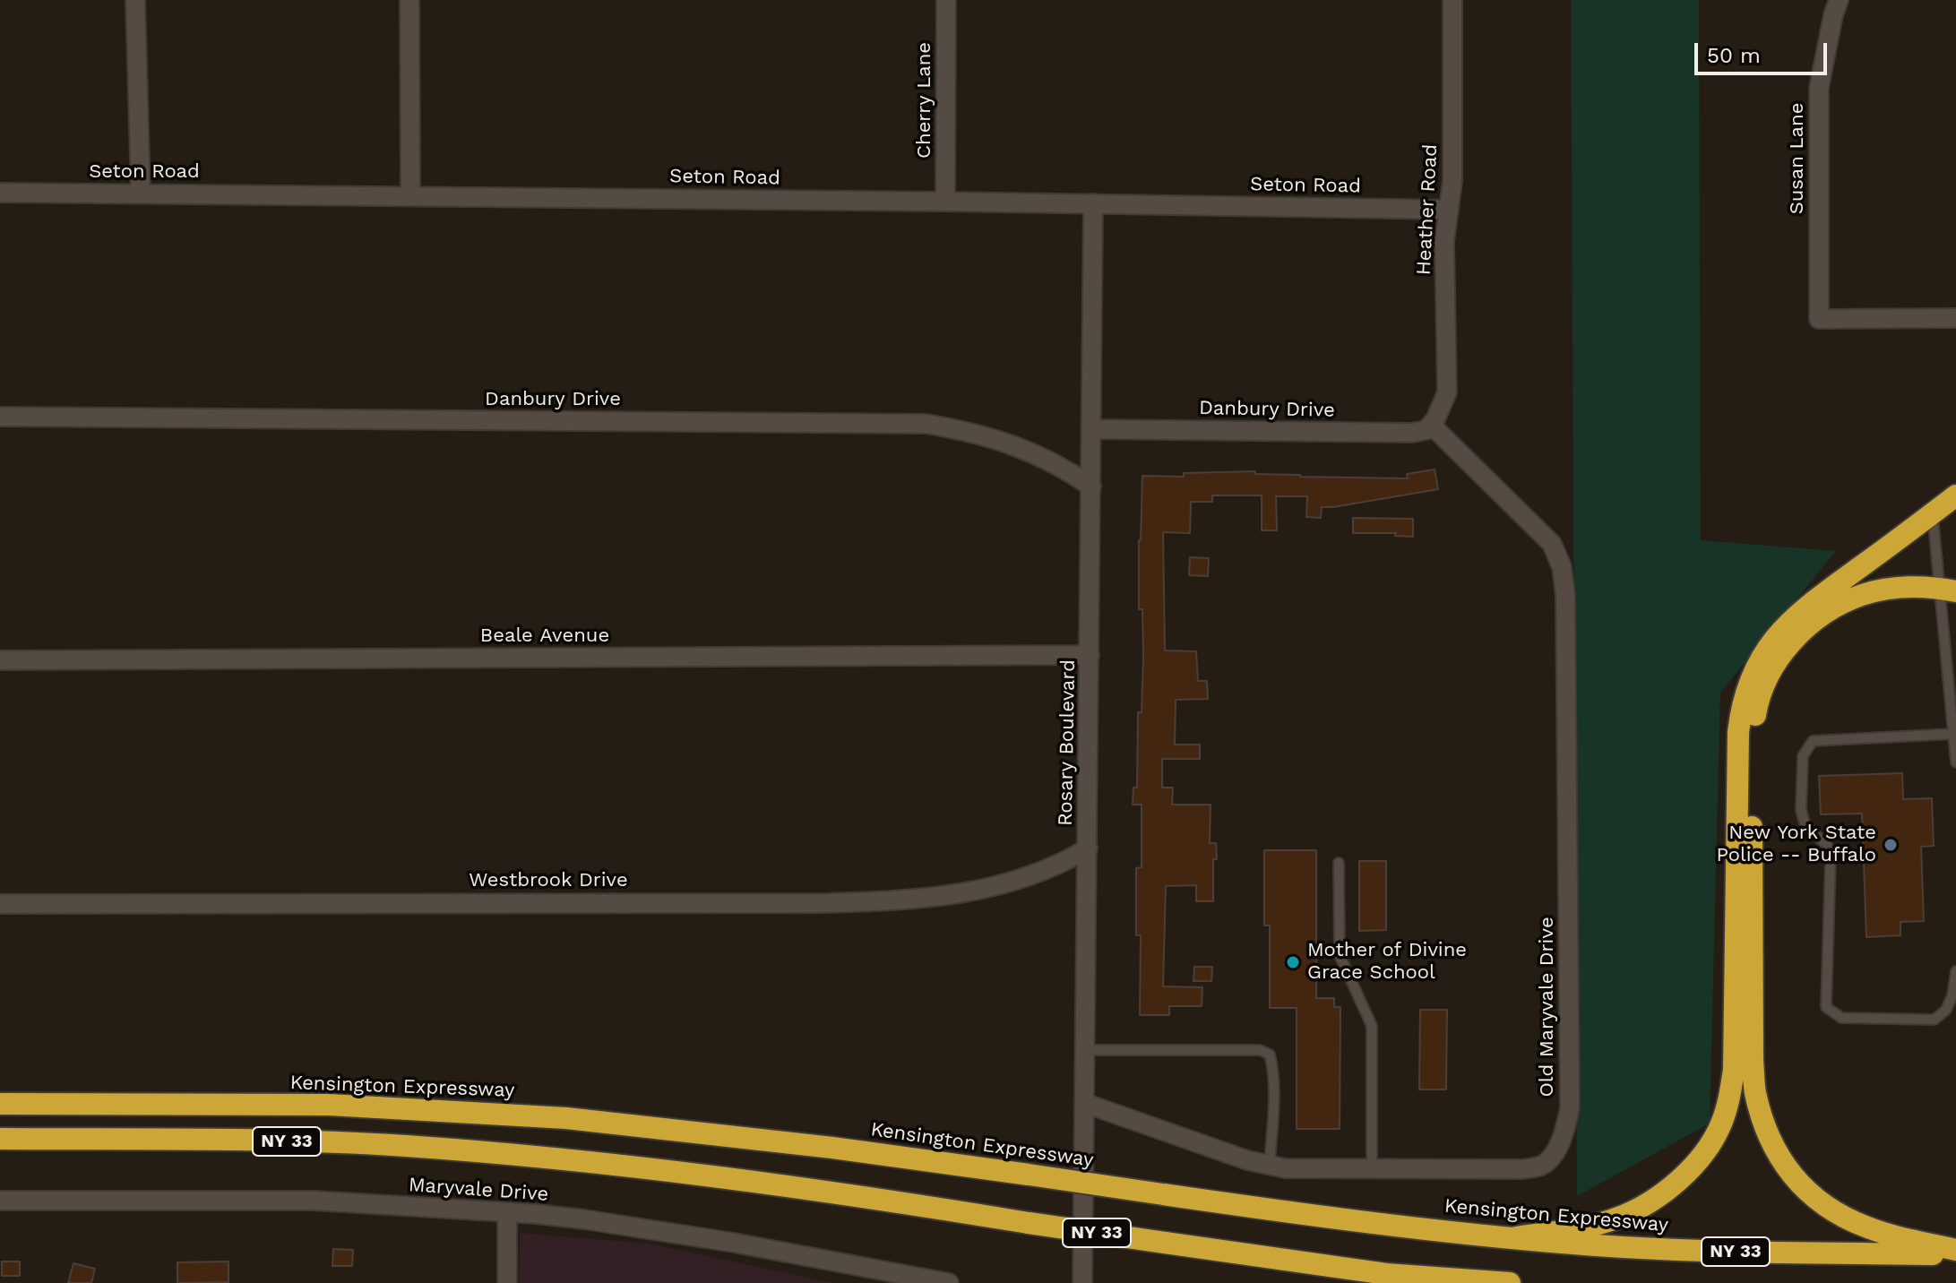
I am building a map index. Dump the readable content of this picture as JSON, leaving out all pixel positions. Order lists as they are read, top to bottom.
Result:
{
  "streets": {
    "highway": ["Kensington Expressway", "NY 33"],
    "street": [
      "Cherry Lane",
      "Susan Lane",
      "Seton Road",
      "Heather Road",
      "Danbury Drive",
      "Beale Avenue",
      "Rosary Boulevard",
      "Westbrook Drive",
      "Old Maryvale Drive",
      "Maryvale Drive"
    ]
  },
  "crossings": [
    ["Cherry Lane", "Seton Road"],
    ["Seton Road", "Heather Road"],
    ["Seton Road", "Rosary Boulevard"],
    ["Heather Road", "Danbury Drive"],
    ["Heather Road", "Old Maryvale Drive"],
    ["Danbury Drive", "Rosary Boulevard"],
    ["Danbury Drive", "Old Maryvale Drive"],
    ["Beale Avenue", "Rosary Boulevard"],
    ["Rosary Boulevard", "Westbrook Drive"],
    ["Rosary Boulevard", "Old Maryvale Drive"]
  ],
  "places": ["New York State Police -- Buffalo", "Mother of Divine Grace School"],
  "scale_bar": "50 m"
}
